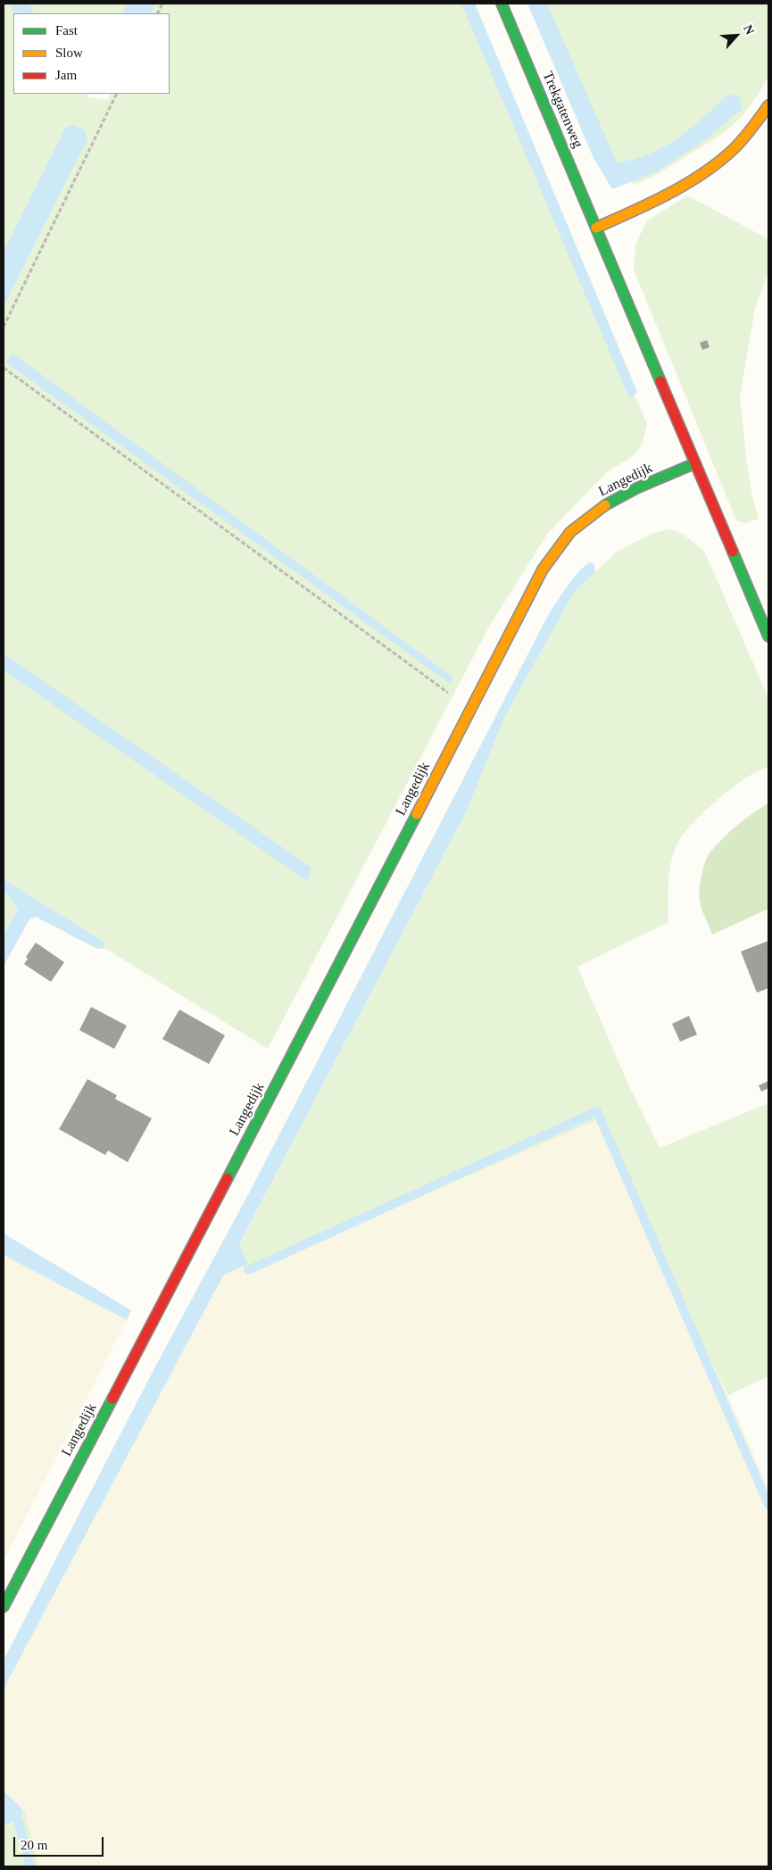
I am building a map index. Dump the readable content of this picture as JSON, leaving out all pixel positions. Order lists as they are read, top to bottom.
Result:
{
  "streets": {
    "street": ["Trekgatenweg", "Langedijk"]
  },
  "legend": ["Fast", "Slow", "Jam"],
  "scale_bar": "20 m",
  "north": "top right"
}
